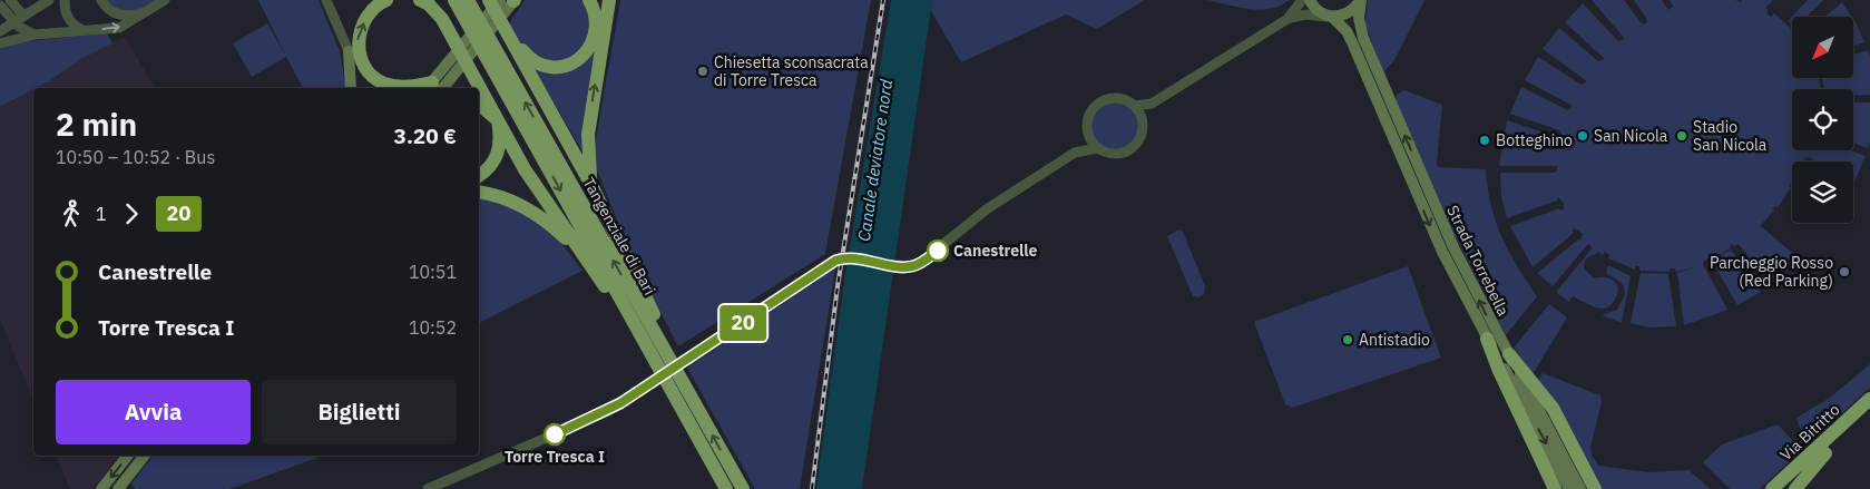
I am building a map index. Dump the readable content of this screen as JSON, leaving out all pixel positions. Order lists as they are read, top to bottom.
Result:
{
  "streets": {
    "highway": ["Tangenziale di Bari", "Via Bitritto"],
    "main road": ["Strada Torrebella"]
  },
  "water": ["Canale deviatore nord"],
  "places": [
    "Chiesetta sconsacrata di Torre Tresca",
    "San Nicola",
    "Stadio San Nicola",
    "Botteghino",
    "Canestrelle",
    "Parcheggio Rosso (Red Parking)",
    "Antistadio",
    "Torre Tresca I"
  ],
  "lines": ["bus line 20"],
  "north": "bottom left",
  "page": {
    "on_map": "20",
    "heading": ["2 min", "10:50 – 10:52 · Bus", "3.20 €"],
    "legs": ["1", "20"],
    "list": [
      {
        "name": "Canestrelle",
        "value": "10:51"
      },
      {
        "name": "Torre Tresca I",
        "value": "10:52"
      }
    ],
    "buttons": ["Avvia", "Biglietti"]
  }
}
